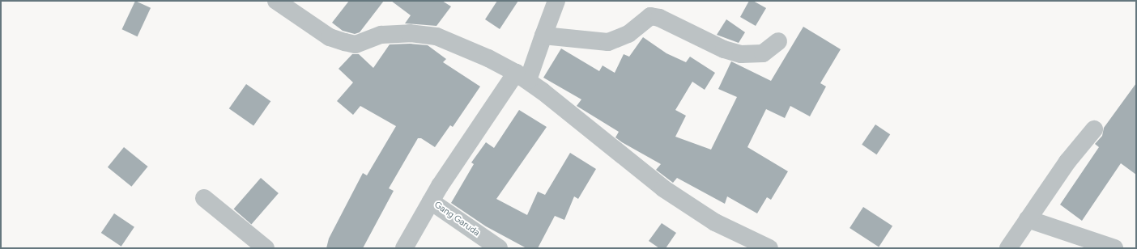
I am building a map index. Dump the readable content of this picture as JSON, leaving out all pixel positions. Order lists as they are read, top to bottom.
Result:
{
  "streets": {
    "street": ["Gang Garuda"]
  }
}
